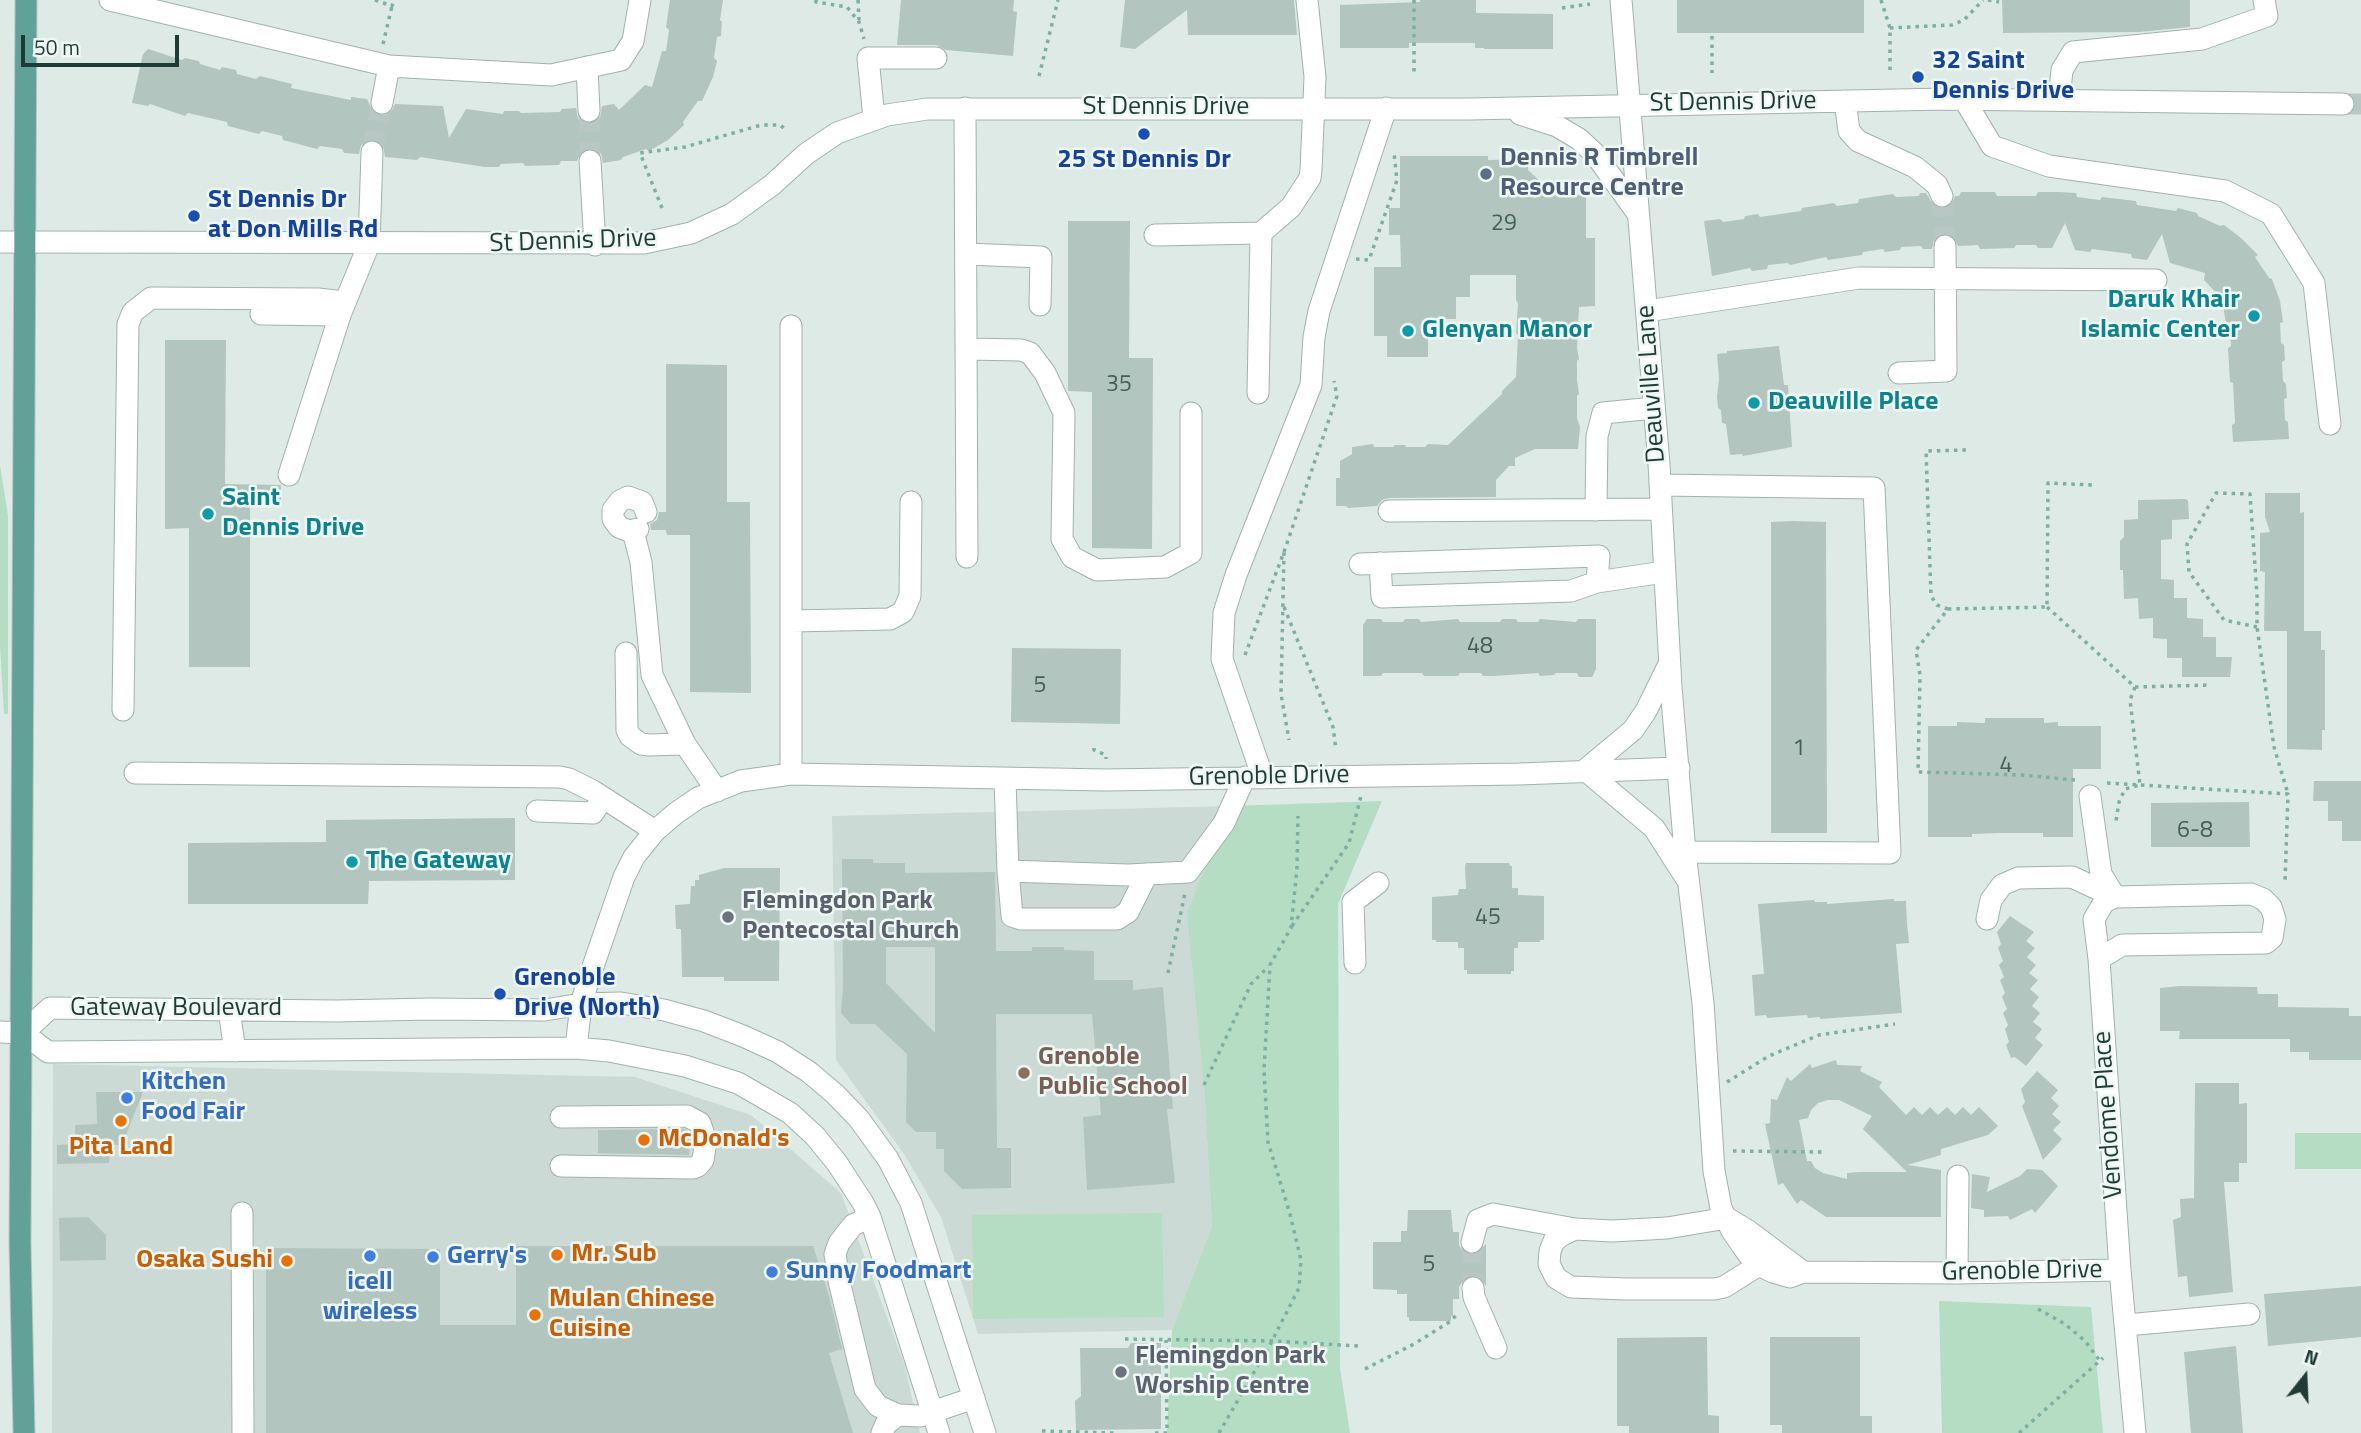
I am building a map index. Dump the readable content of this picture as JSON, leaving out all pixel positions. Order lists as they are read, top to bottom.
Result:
{
  "streets": {
    "street": [
      "St Dennis Drive",
      "Deauville Lane",
      "Grenoble Drive",
      "Gateway Boulevard",
      "Vendome Place"
    ]
  },
  "crossings": [
    ["St Dennis Drive", "Deauville Lane"],
    ["Deauville Lane", "Grenoble Drive"],
    ["Grenoble Drive", "Gateway Boulevard"],
    ["Grenoble Drive", "Vendome Place"]
  ],
  "places": [
    "32 Saint Dennis Drive",
    "25 St Dennis Dr",
    "Dennis R Timbrell Resource Centre",
    "St Dennis Dr at Don Mills Rd",
    "Daruk Khair Islamic Center",
    "Glenyan Manor",
    "Deauville Place",
    "Saint Dennis Drive",
    "The Gateway",
    "Flemingdon Park Pentecostal Church",
    "Grenoble Drive (North)",
    "Grenoble Public School",
    "Kitchen Food Fair",
    "Pita Land",
    "McDonald's",
    "Mr. Sub",
    "icell wireless",
    "Gerry's",
    "Osaka Sushi",
    "Sunny Foodmart",
    "Mulan Chinese Cuisine",
    "Flemingdon Park Worship Centre"
  ],
  "house_numbers": [
    "29",
    "35",
    "48",
    "5",
    "1",
    "4",
    "6-8",
    "45",
    "5"
  ],
  "scale_bar": "50 m",
  "north": "top"
}
